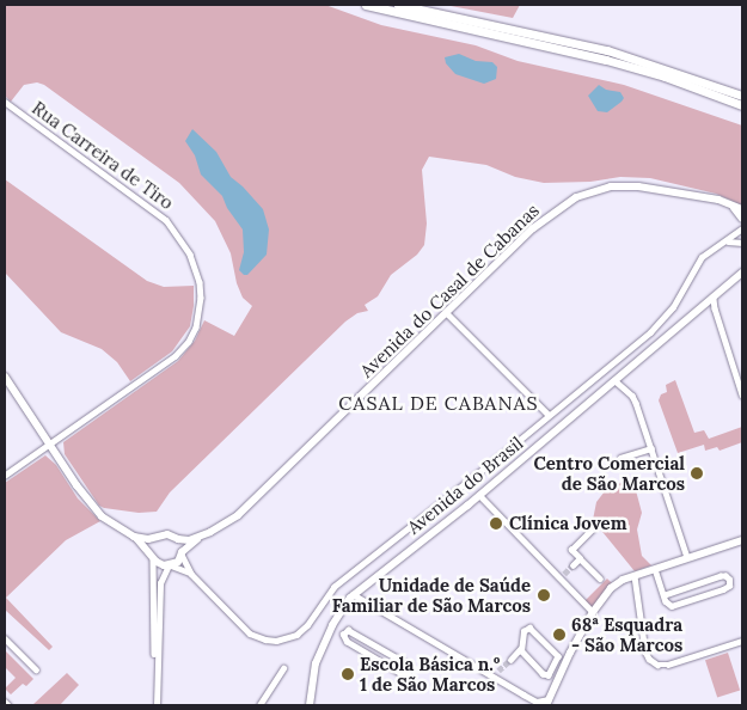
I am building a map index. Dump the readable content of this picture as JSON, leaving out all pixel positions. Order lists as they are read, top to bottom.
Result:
{
  "streets": {
    "street": ["Rua Carreira de Tiro", "Avenida do Casal de Cabanas", "Avenida do Brasil"]
  },
  "crossings": [
    ["Rua Carreira de Tiro", "Avenida do Casal de Cabanas"]
  ],
  "districts": ["CASAL DE CABANAS"],
  "places": [
    "Centro Comercial de São Marcos",
    "Clínica Jovem",
    "Unidade de Saúde Familiar de São Marcos",
    "68ª Esquadra - São Marcos",
    "Escola Básica n.º 1 de São Marcos"
  ]
}
